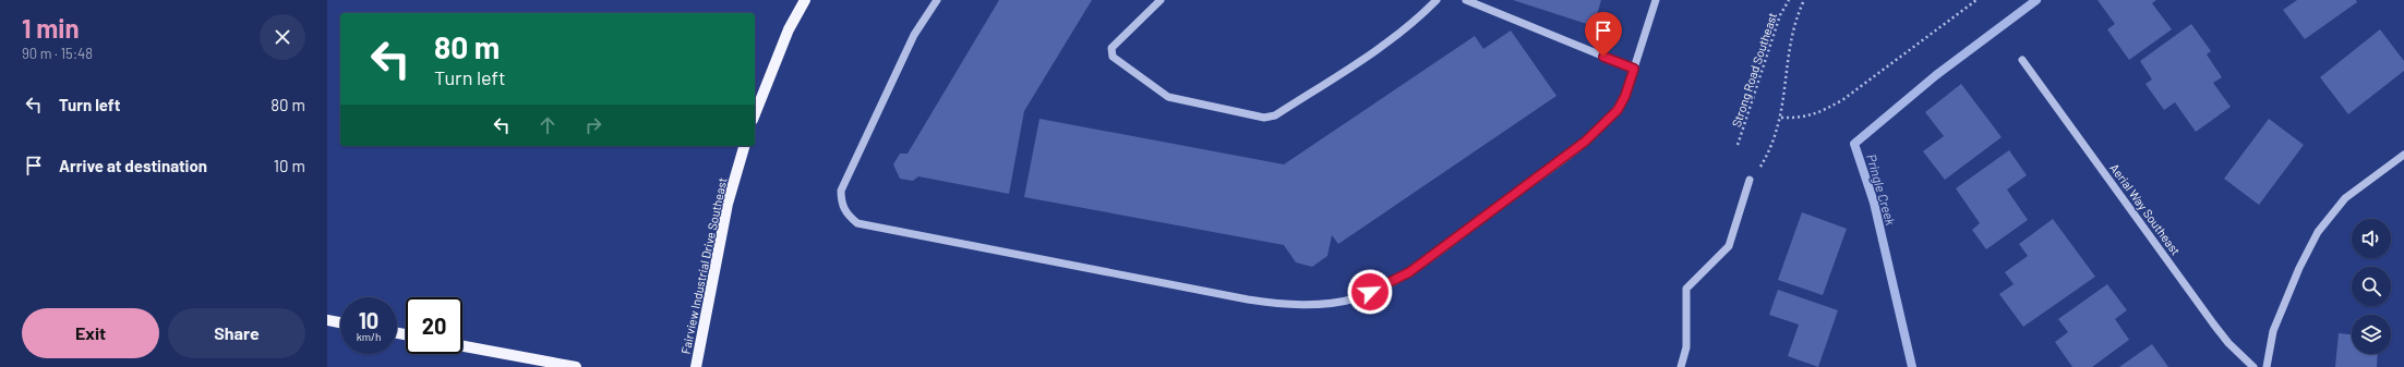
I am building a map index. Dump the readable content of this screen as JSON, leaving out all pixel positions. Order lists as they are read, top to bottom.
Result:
{
  "streets": {
    "main road": ["Fairview Industrial Drive Southeast"],
    "street": ["Aerial Way Southeast"],
    "path": ["Strong Road Southeast"]
  },
  "water": ["Pringle Creek"],
  "page": {
    "heading": ["1 min", "90 m · 15:48"],
    "turn": ["80 m", "Turn left"],
    "list": [
      {
        "name": "Turn left",
        "value": "80 m"
      },
      {
        "name": "Arrive at destination",
        "value": "10 m"
      }
    ],
    "speed": "10 km/h",
    "limit": "20",
    "buttons": ["Exit", "Share"]
  }
}
